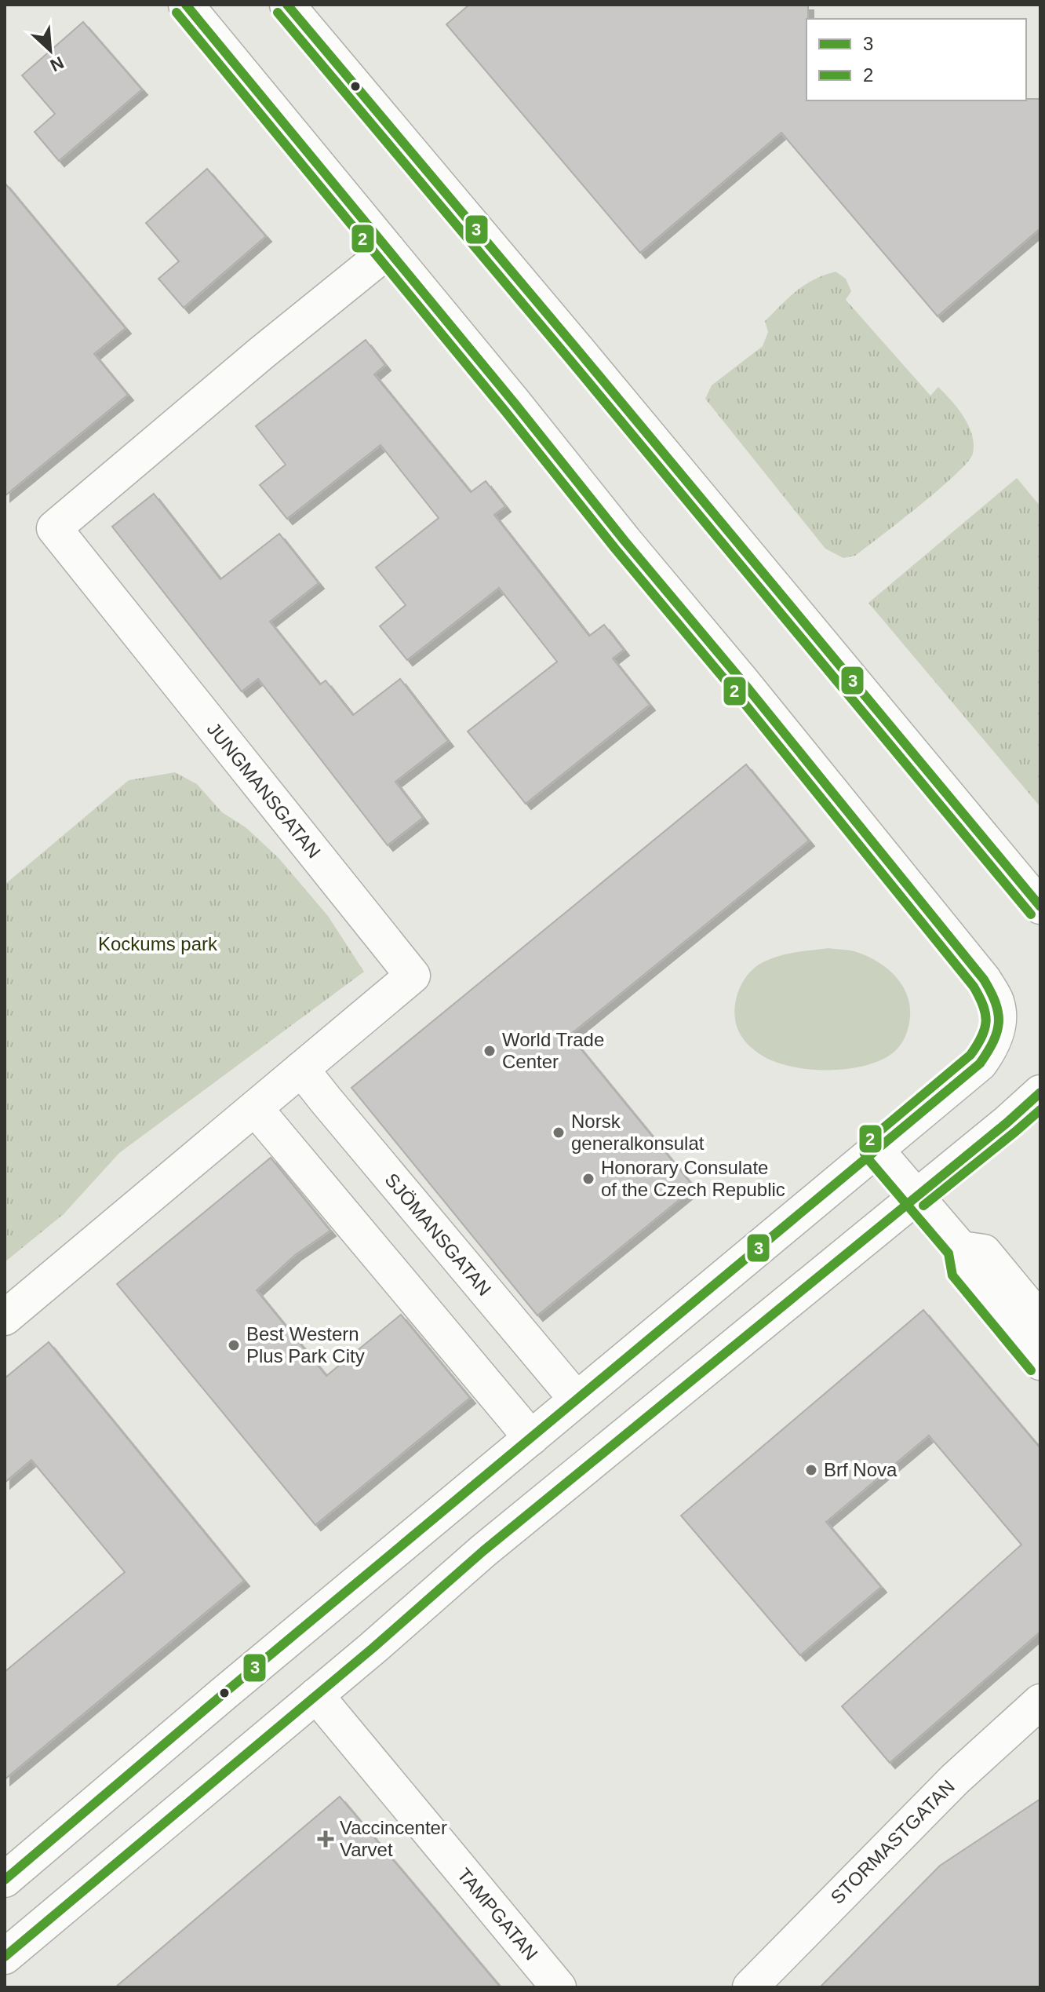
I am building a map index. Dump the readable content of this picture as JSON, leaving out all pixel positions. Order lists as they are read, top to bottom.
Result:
{
  "streets": {
    "street": [
      "JUNGMANSGATAN",
      "SJÖMANSGATAN",
      "STORMASTGATAN",
      "TAMPGATAN"
    ]
  },
  "crossings": [
    ["JUNGMANSGATAN", "SJÖMANSGATAN"]
  ],
  "parks": ["Kockums park"],
  "places": {
    "other": [
      "World Trade Center",
      "Norsk generalkonsulat",
      "Honorary Consulate of the Czech Republic",
      "Best Western Plus Park City",
      "Brf Nova"
    ],
    "health": ["Vaccincenter Varvet"]
  },
  "lines": ["transit line 3", "transit line 2"],
  "legend": ["3", "2"],
  "north": "bottom right"
}
